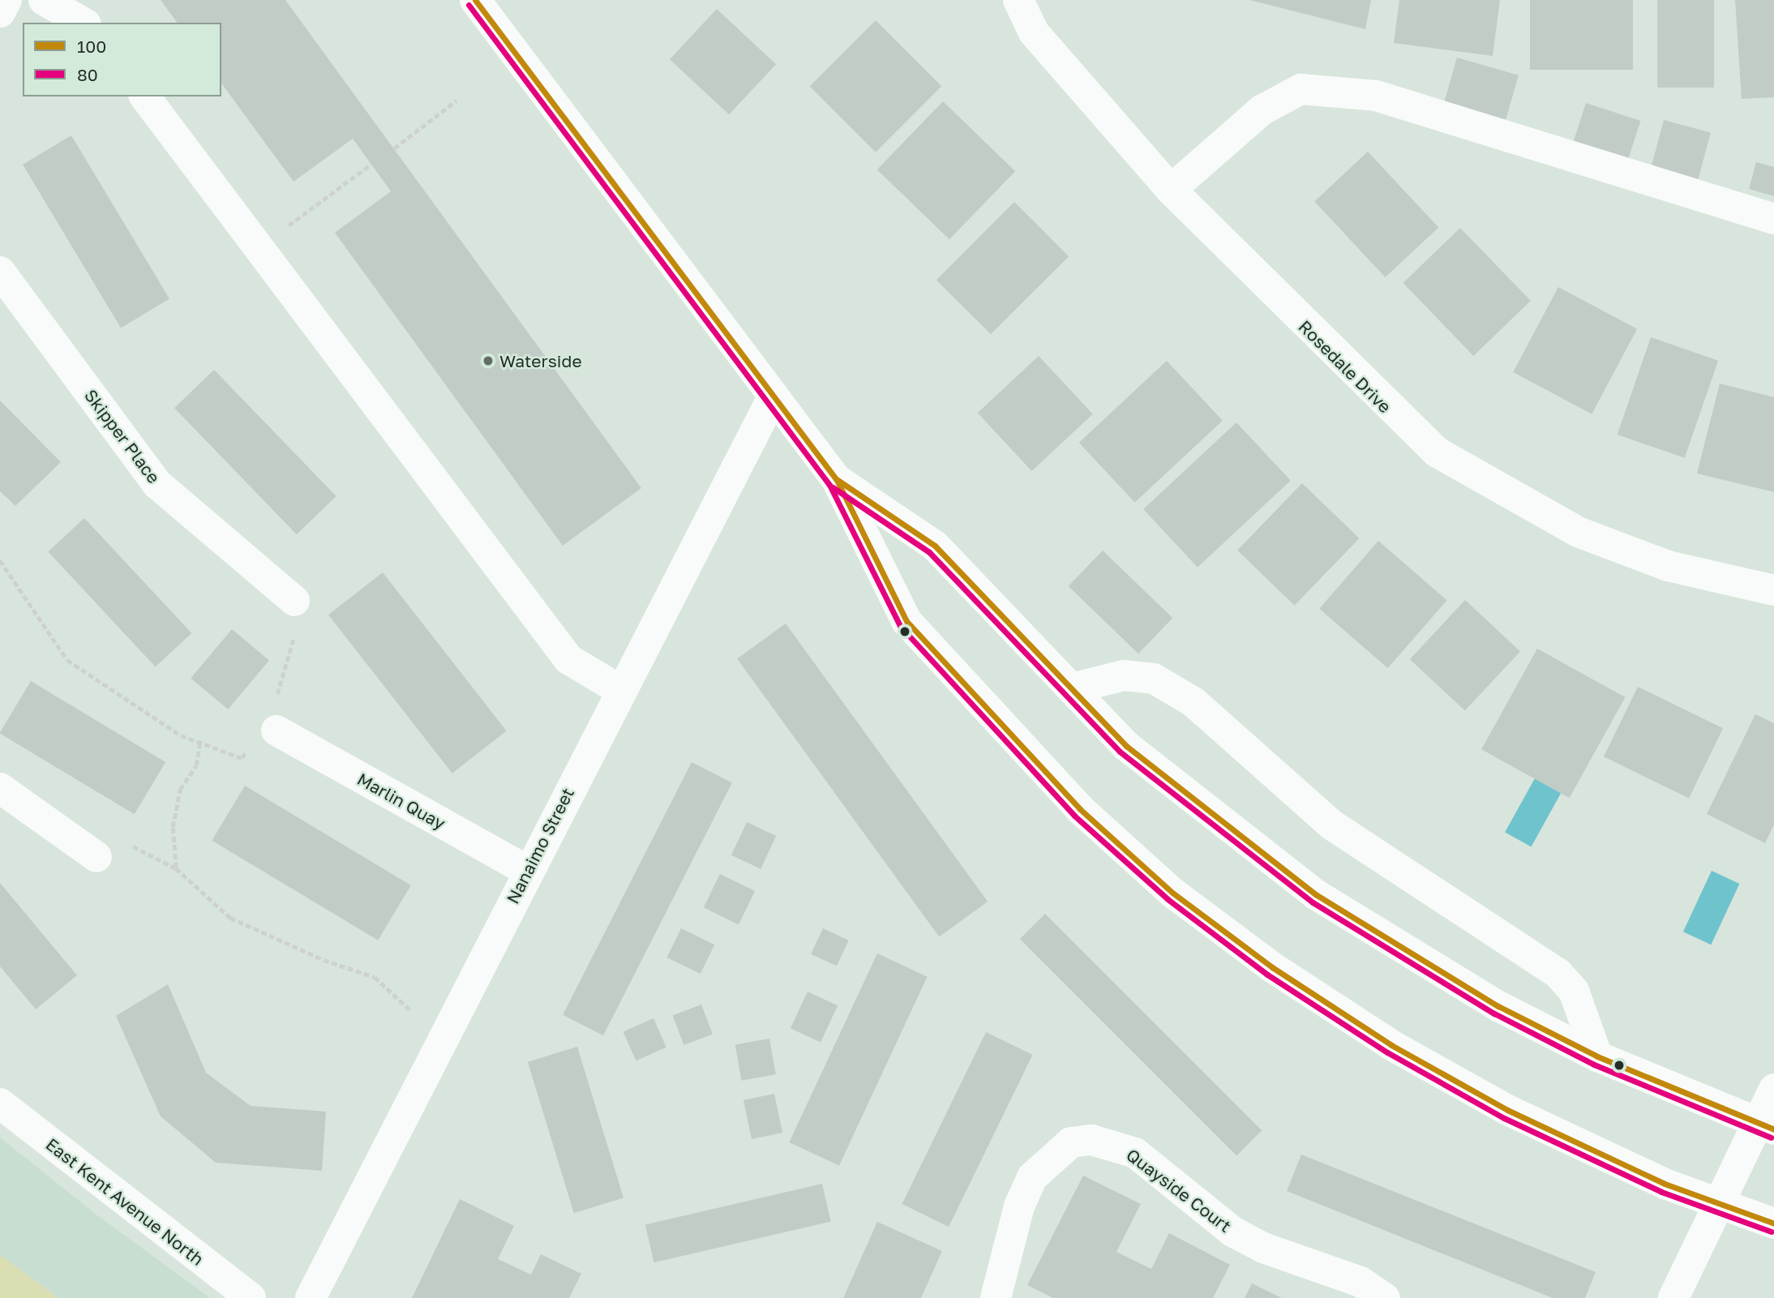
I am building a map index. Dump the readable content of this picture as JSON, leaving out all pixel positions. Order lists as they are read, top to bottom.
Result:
{
  "streets": {
    "street": [
      "Rosedale Drive",
      "Skipper Place",
      "Marlin Quay",
      "Nanaimo Street",
      "Quayside Court",
      "East Kent Avenue North"
    ]
  },
  "crossings": [
    ["Marlin Quay", "Nanaimo Street"]
  ],
  "places": ["Waterside"],
  "lines": ["transit line 100", "transit line 80"],
  "legend": ["100", "80"]
}
